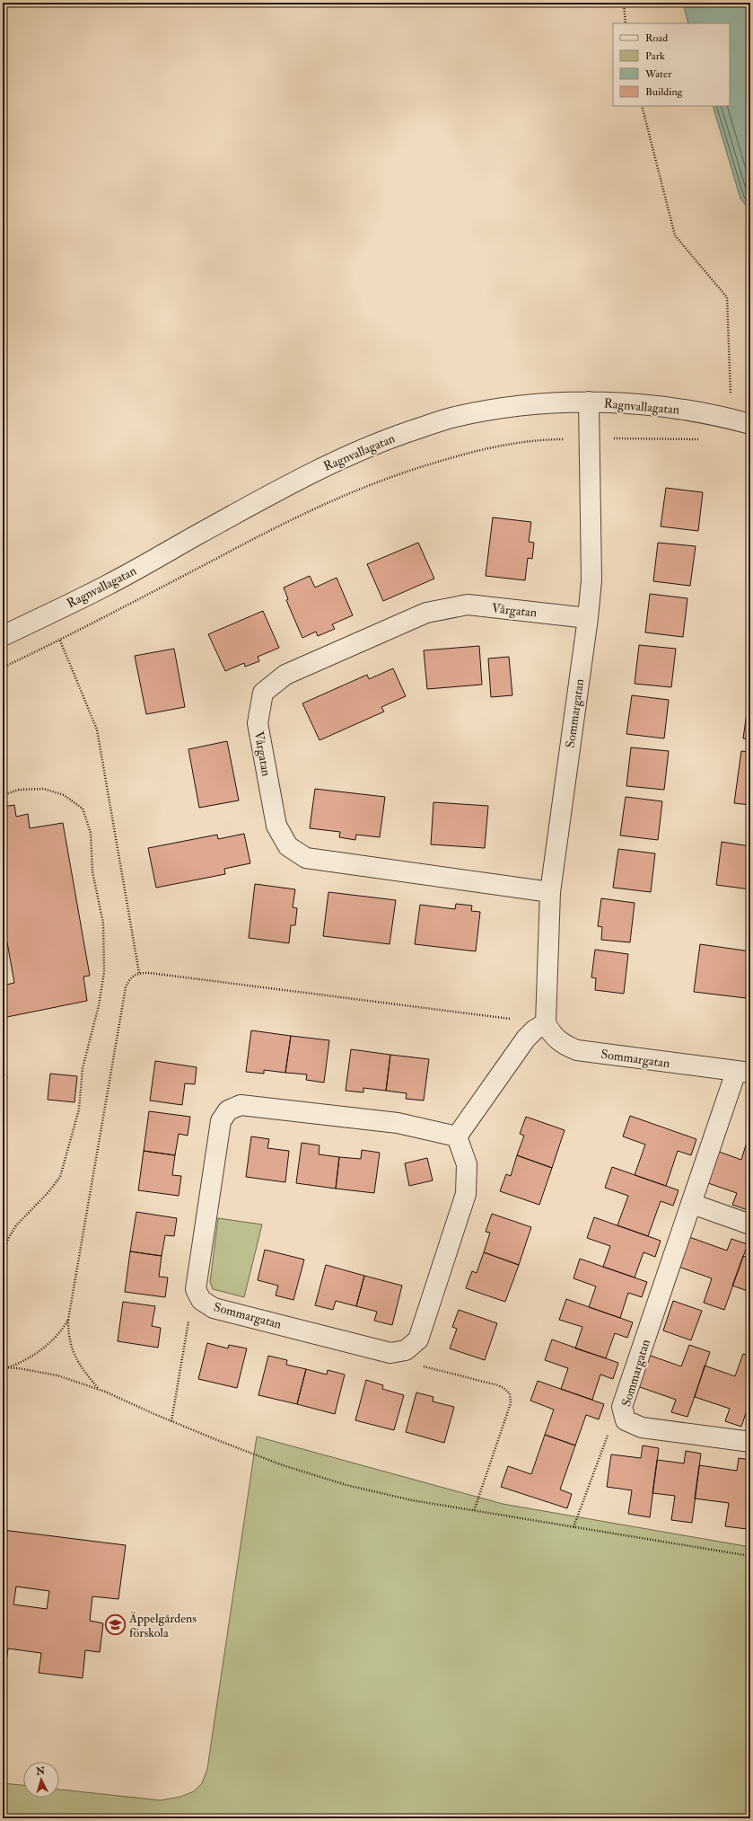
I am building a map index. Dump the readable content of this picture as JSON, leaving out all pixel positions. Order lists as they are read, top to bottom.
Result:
{
  "streets": {
    "street": ["Ragnvallagatan", "Vårgatan", "Sommargatan"]
  },
  "crossings": [
    ["Ragnvallagatan", "Sommargatan"],
    ["Vårgatan", "Sommargatan"]
  ],
  "places": {
    "school or university": ["Äppelgårdens förskola"]
  },
  "legend": [
    "Road",
    "Park",
    "Water",
    "Building"
  ],
  "north": "top"
}
